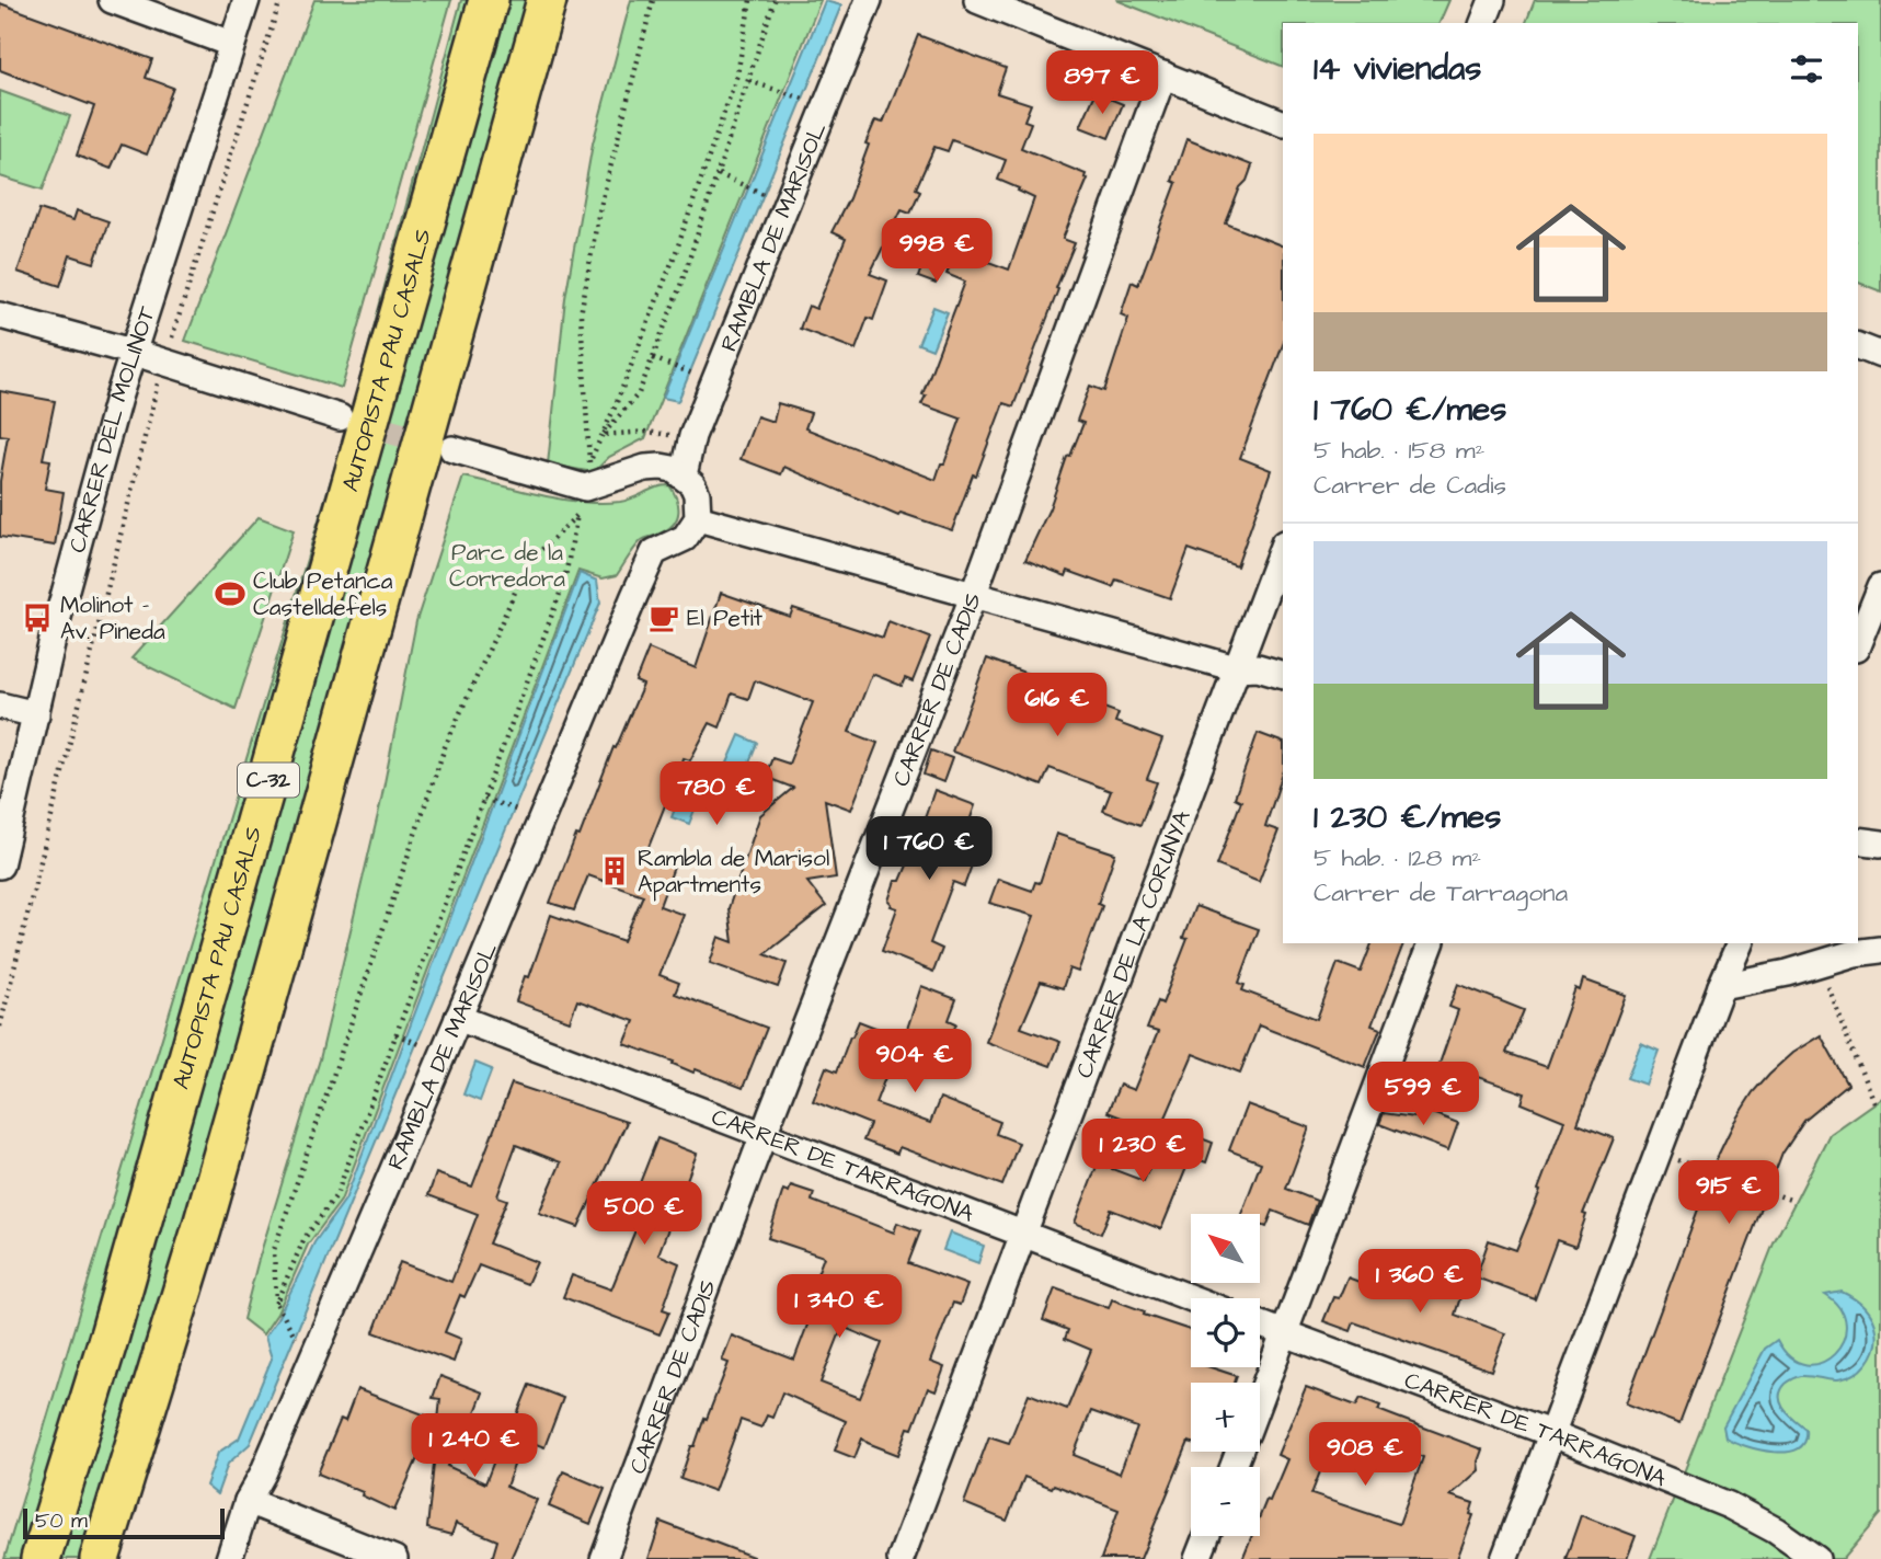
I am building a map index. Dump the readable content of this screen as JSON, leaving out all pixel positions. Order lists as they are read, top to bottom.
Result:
{
  "streets": {
    "highway": ["AUTOPISTA PAU CASALS", "C-32"],
    "street": [
      "RAMBLA DE MARISOL",
      "CARRER DEL MOLINOT",
      "CARRER DE CADIS",
      "CARRER DE LA CORUNYA",
      "CARRER DE TARRAGONA"
    ]
  },
  "crossings": [
    ["RAMBLA DE MARISOL", "CARRER DE TARRAGONA"],
    ["CARRER DE CADIS", "CARRER DE TARRAGONA"],
    ["CARRER DE LA CORUNYA", "CARRER DE TARRAGONA"]
  ],
  "parks": ["Parc de la Corredora"],
  "places": {
    "sports": ["Club Petanca Castelldefels"],
    "bus stop": ["Molinot - Av. Pineda"],
    "cafe": ["El Petit"],
    "building": ["Rambla de Marisol Apartments"]
  },
  "scale_bar": "50 m",
  "north": "top left",
  "page": {
    "heading": "14 viviendas",
    "price": [
      "897 €",
      "998 €",
      "616 €",
      "780 €",
      "1 760 €",
      "904 €",
      "599 €",
      "1 230 €",
      "915 €",
      "500 €",
      "1 360 €",
      "1 340 €",
      "1 240 €",
      "908 €"
    ],
    "list": [
      {
        "name": "1 760 €/mes",
        "note": "5 hab. · 158 m² · Carrer de Cadis"
      },
      {
        "name": "1 230 €/mes",
        "note": "5 hab. · 128 m² · Carrer de Tarragona"
      }
    ],
    "map_buttons": ["+", "−"],
    "scale": "50 m"
  }
}
